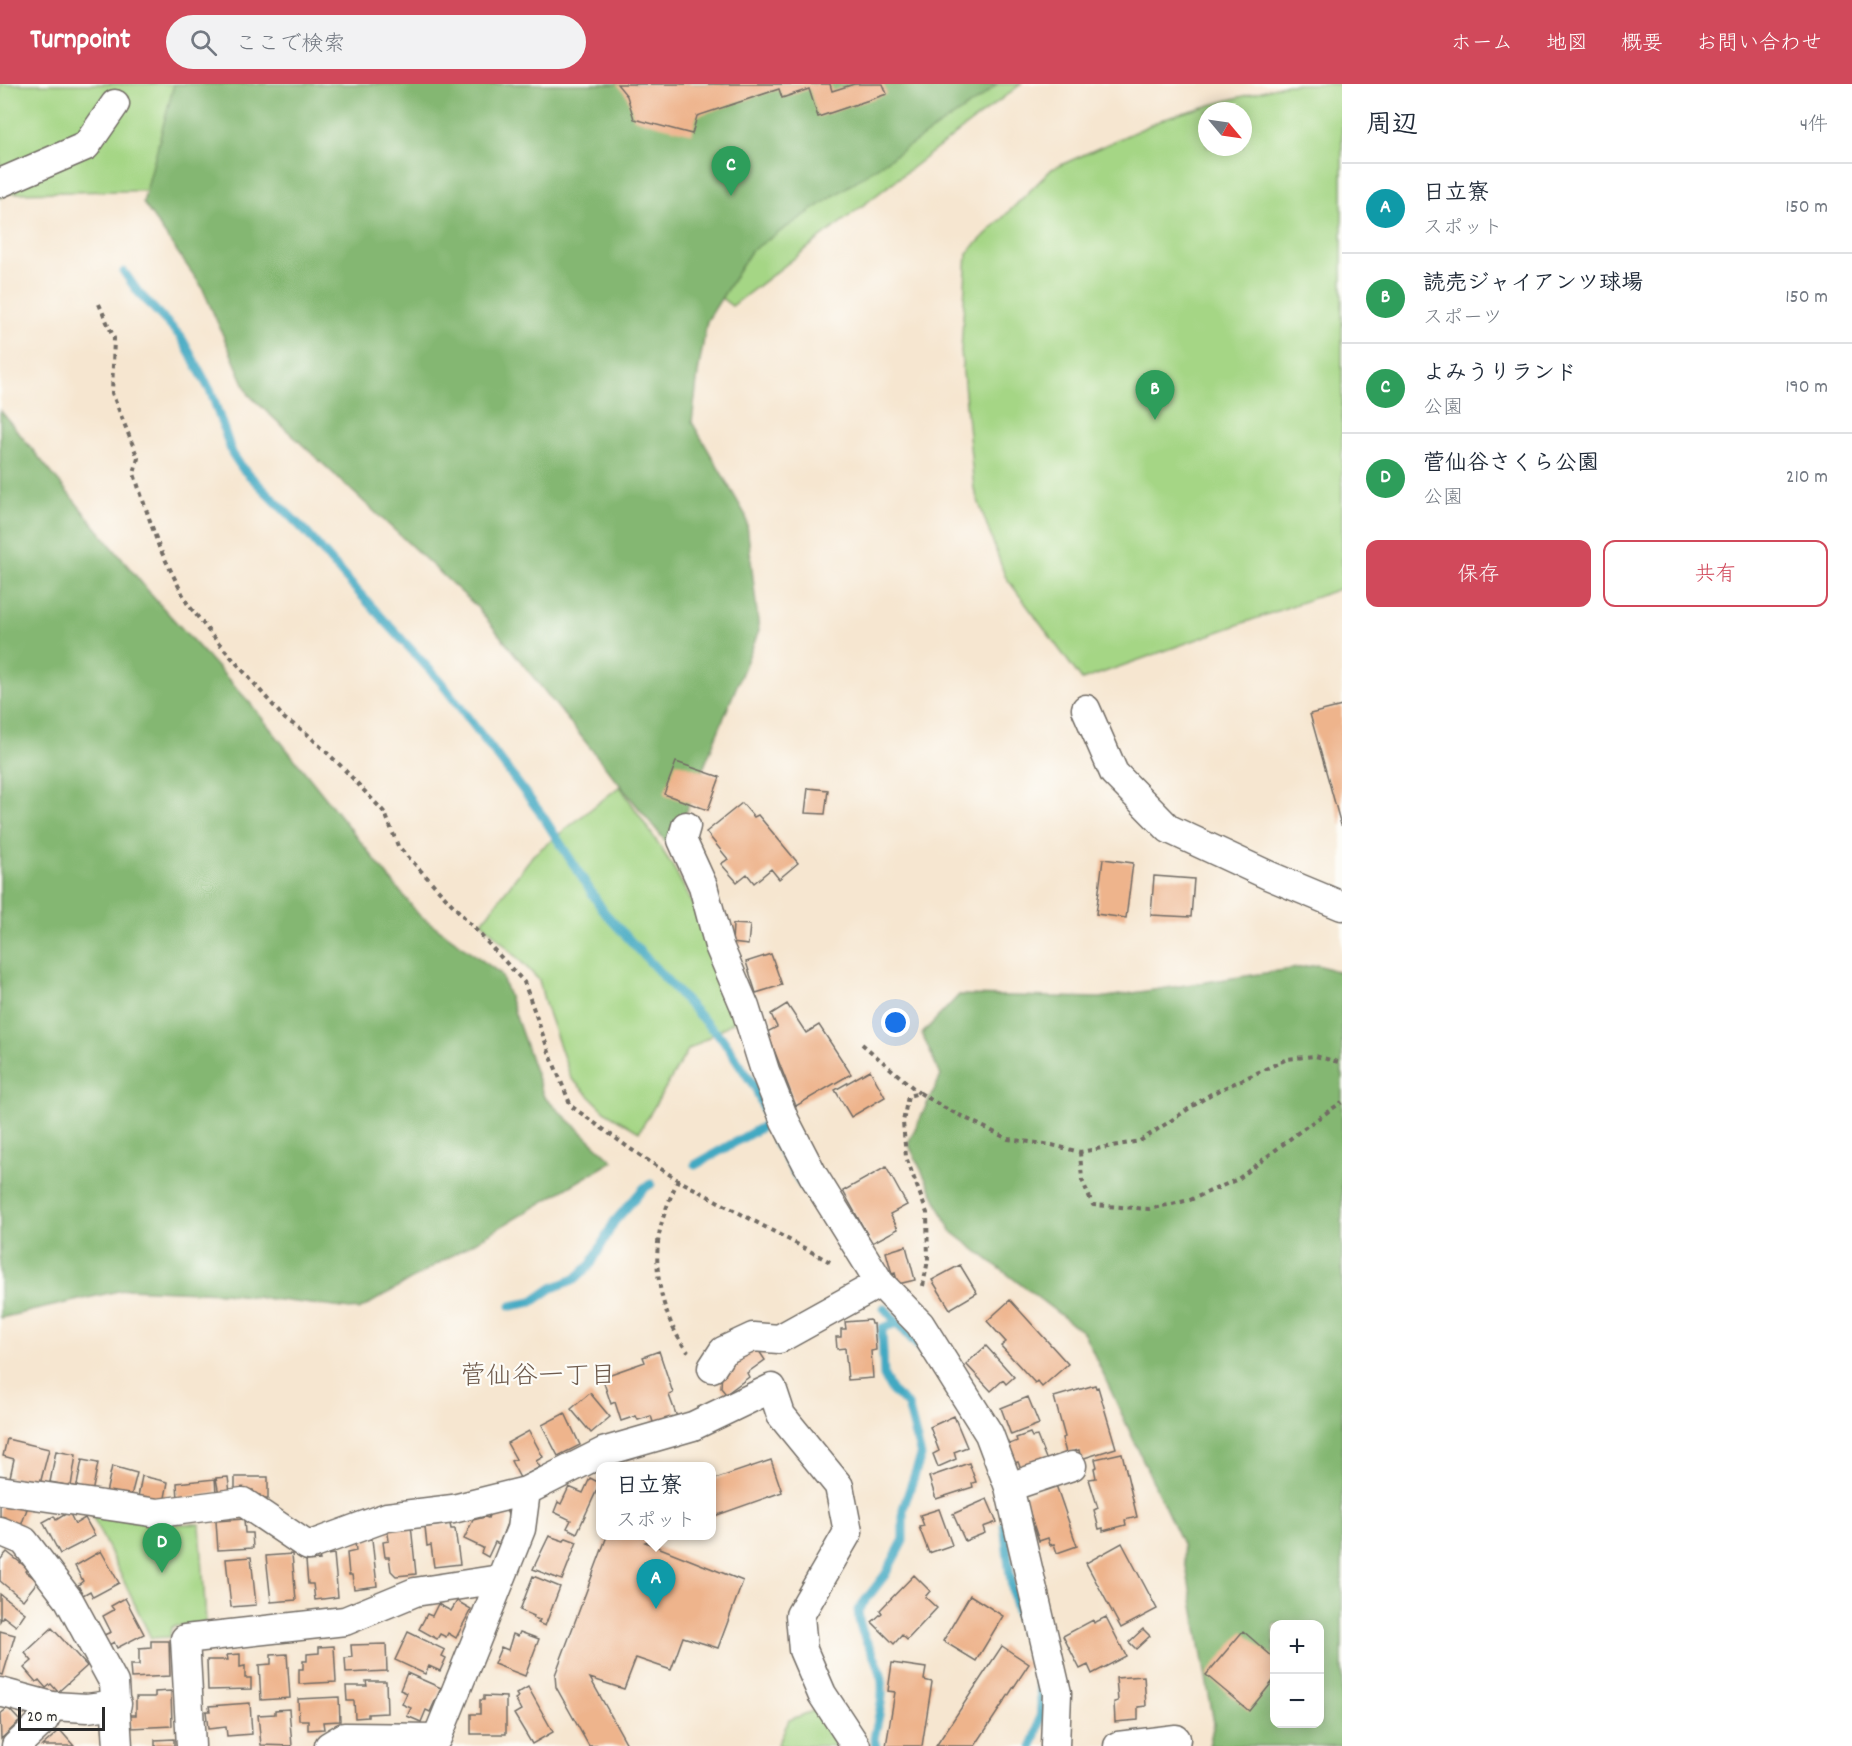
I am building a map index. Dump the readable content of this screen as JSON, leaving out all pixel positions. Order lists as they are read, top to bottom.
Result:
{
  "districts": ["菅仙谷一丁目"],
  "scale_bar": "20 m",
  "north": "bottom right",
  "page": {
    "header": "Turnpoint",
    "search": "ここで検索",
    "nav": [
      "ホーム",
      "地図",
      "概要",
      "お問い合わせ"
    ],
    "heading": ["周辺", "4件"],
    "pins": [
      "C",
      "B",
      "D",
      "A"
    ],
    "list": [
      {
        "mark": "A",
        "name": "日立寮",
        "note": "スポット",
        "value": "150 m"
      },
      {
        "mark": "B",
        "name": "読売ジャイアンツ球場",
        "note": "スポーツ",
        "value": "150 m"
      },
      {
        "mark": "C",
        "name": "よみうりランド",
        "note": "公園",
        "value": "190 m"
      },
      {
        "mark": "D",
        "name": "菅仙谷さくら公園",
        "note": "公園",
        "value": "210 m"
      }
    ],
    "buttons": ["保存", "共有"],
    "popup": ["日立寮", "スポット"],
    "map_buttons": ["+", "−"],
    "scale": "20 m"
  }
}
